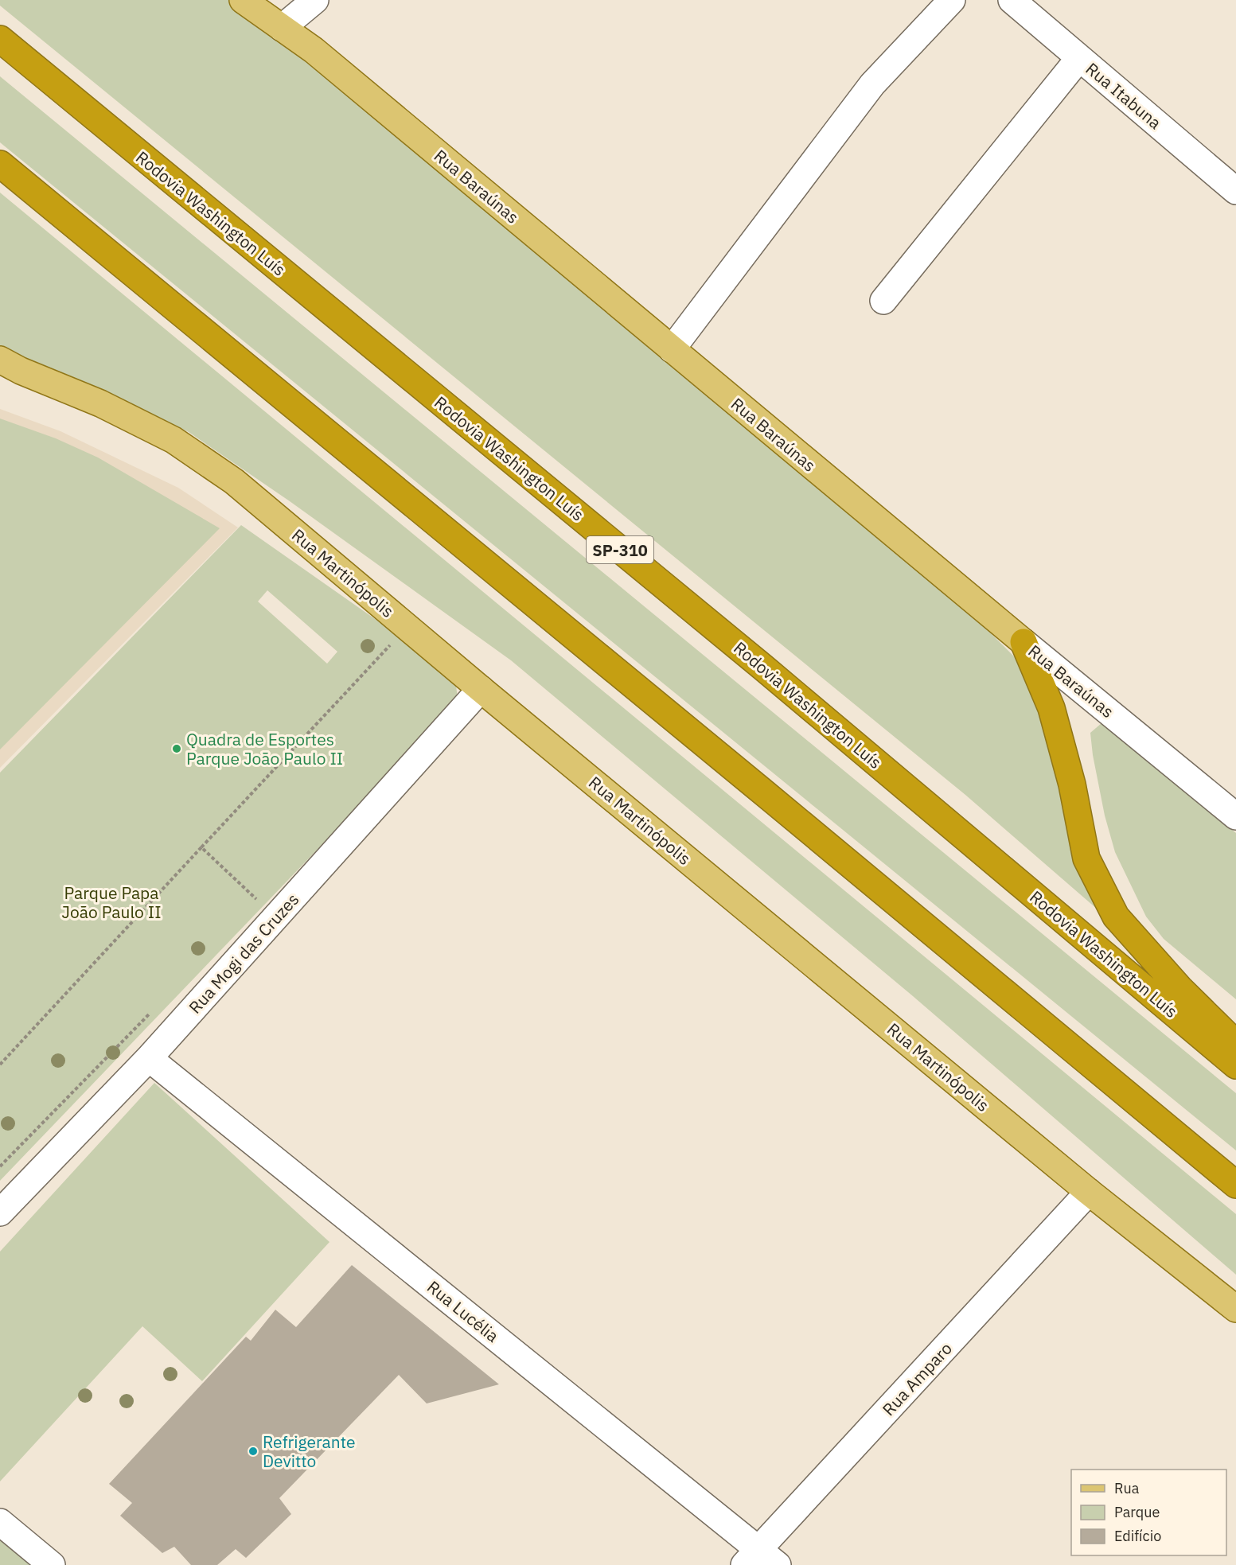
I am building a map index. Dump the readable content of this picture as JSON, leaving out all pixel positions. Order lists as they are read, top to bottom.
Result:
{
  "streets": {
    "highway": ["Rodovia Washington Luís", "SP-310"],
    "main road": ["Rua Baraúnas", "Rua Martinópolis"],
    "street": [
      "Rua Itabuna",
      "Rua Mogi das Cruzes",
      "Rua Lucélia",
      "Rua Amparo"
    ]
  },
  "crossings": [
    ["Rua Martinópolis", "Rua Mogi das Cruzes"],
    ["Rua Martinópolis", "Rua Amparo"],
    ["Rua Mogi das Cruzes", "Rua Lucélia"],
    ["Rua Lucélia", "Rua Amparo"]
  ],
  "parks": ["Parque Papa João Paulo II"],
  "places": ["Quadra de Esportes Parque João Paulo II", "Refrigerante Devitto"],
  "legend": ["Rua", "Parque", "Edifício"]
}
